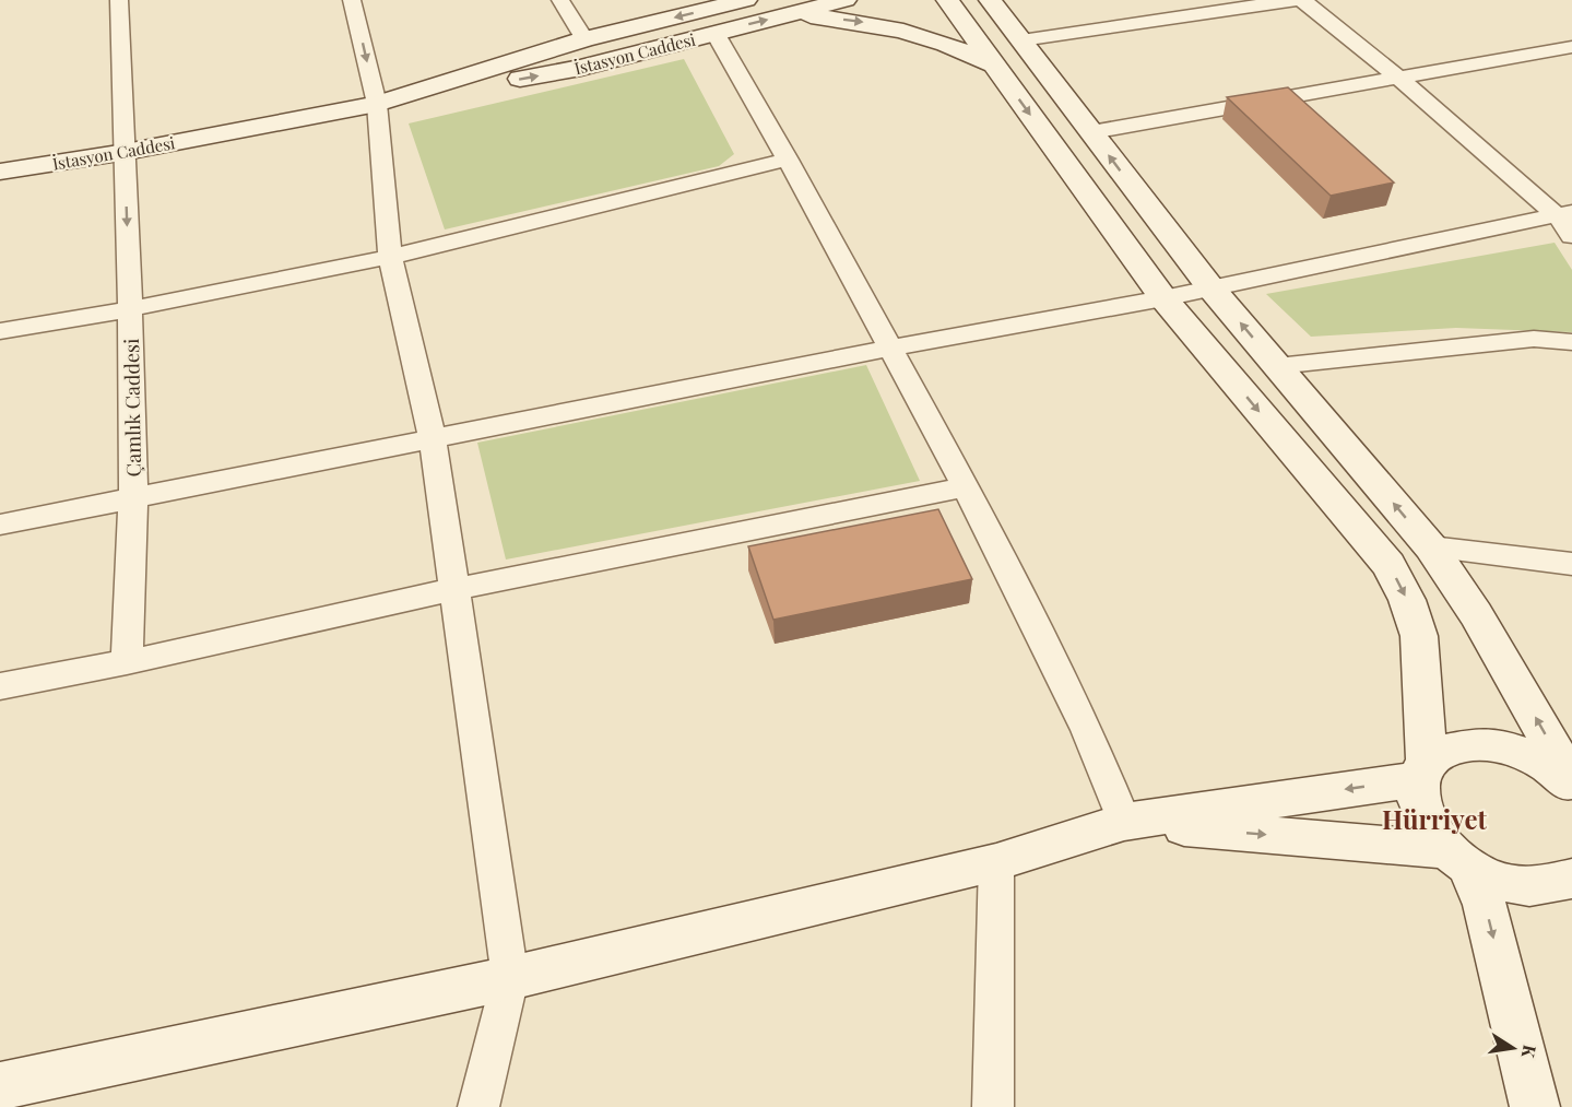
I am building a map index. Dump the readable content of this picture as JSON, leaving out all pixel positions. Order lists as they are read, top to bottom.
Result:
{
  "streets": {
    "street": ["İstasyon Caddesi", "Çamlık Caddesi"]
  },
  "crossings": [
    ["İstasyon Caddesi", "Çamlık Caddesi"]
  ],
  "districts": ["Hürriyet"],
  "north": "right"
}
